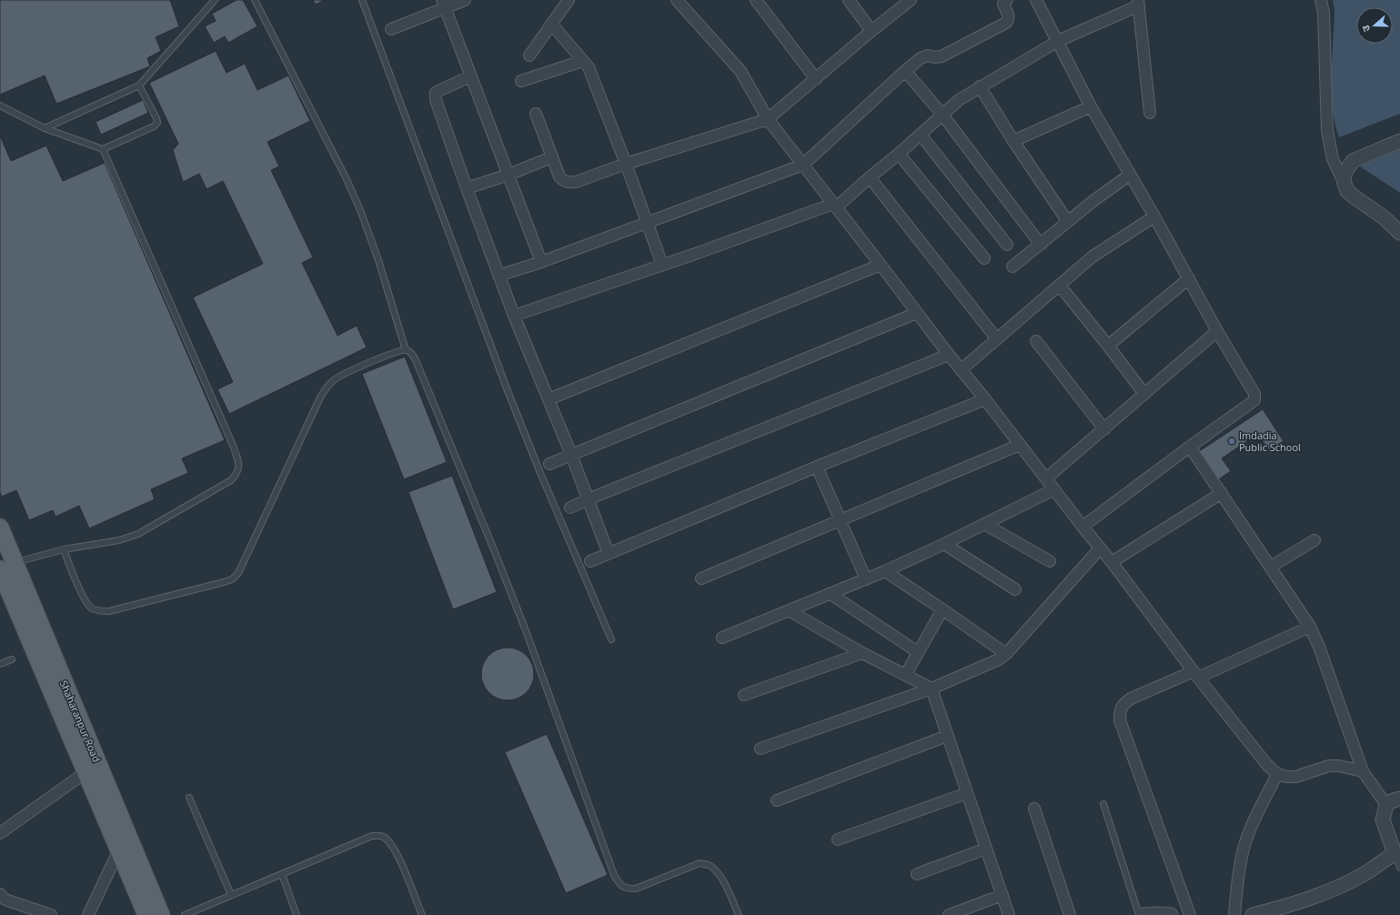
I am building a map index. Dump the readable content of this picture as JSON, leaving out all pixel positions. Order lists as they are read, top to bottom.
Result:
{
  "streets": {
    "main road": ["Shaharanpur Road"]
  },
  "places": ["Imdadia Public School"],
  "north": "left"
}
